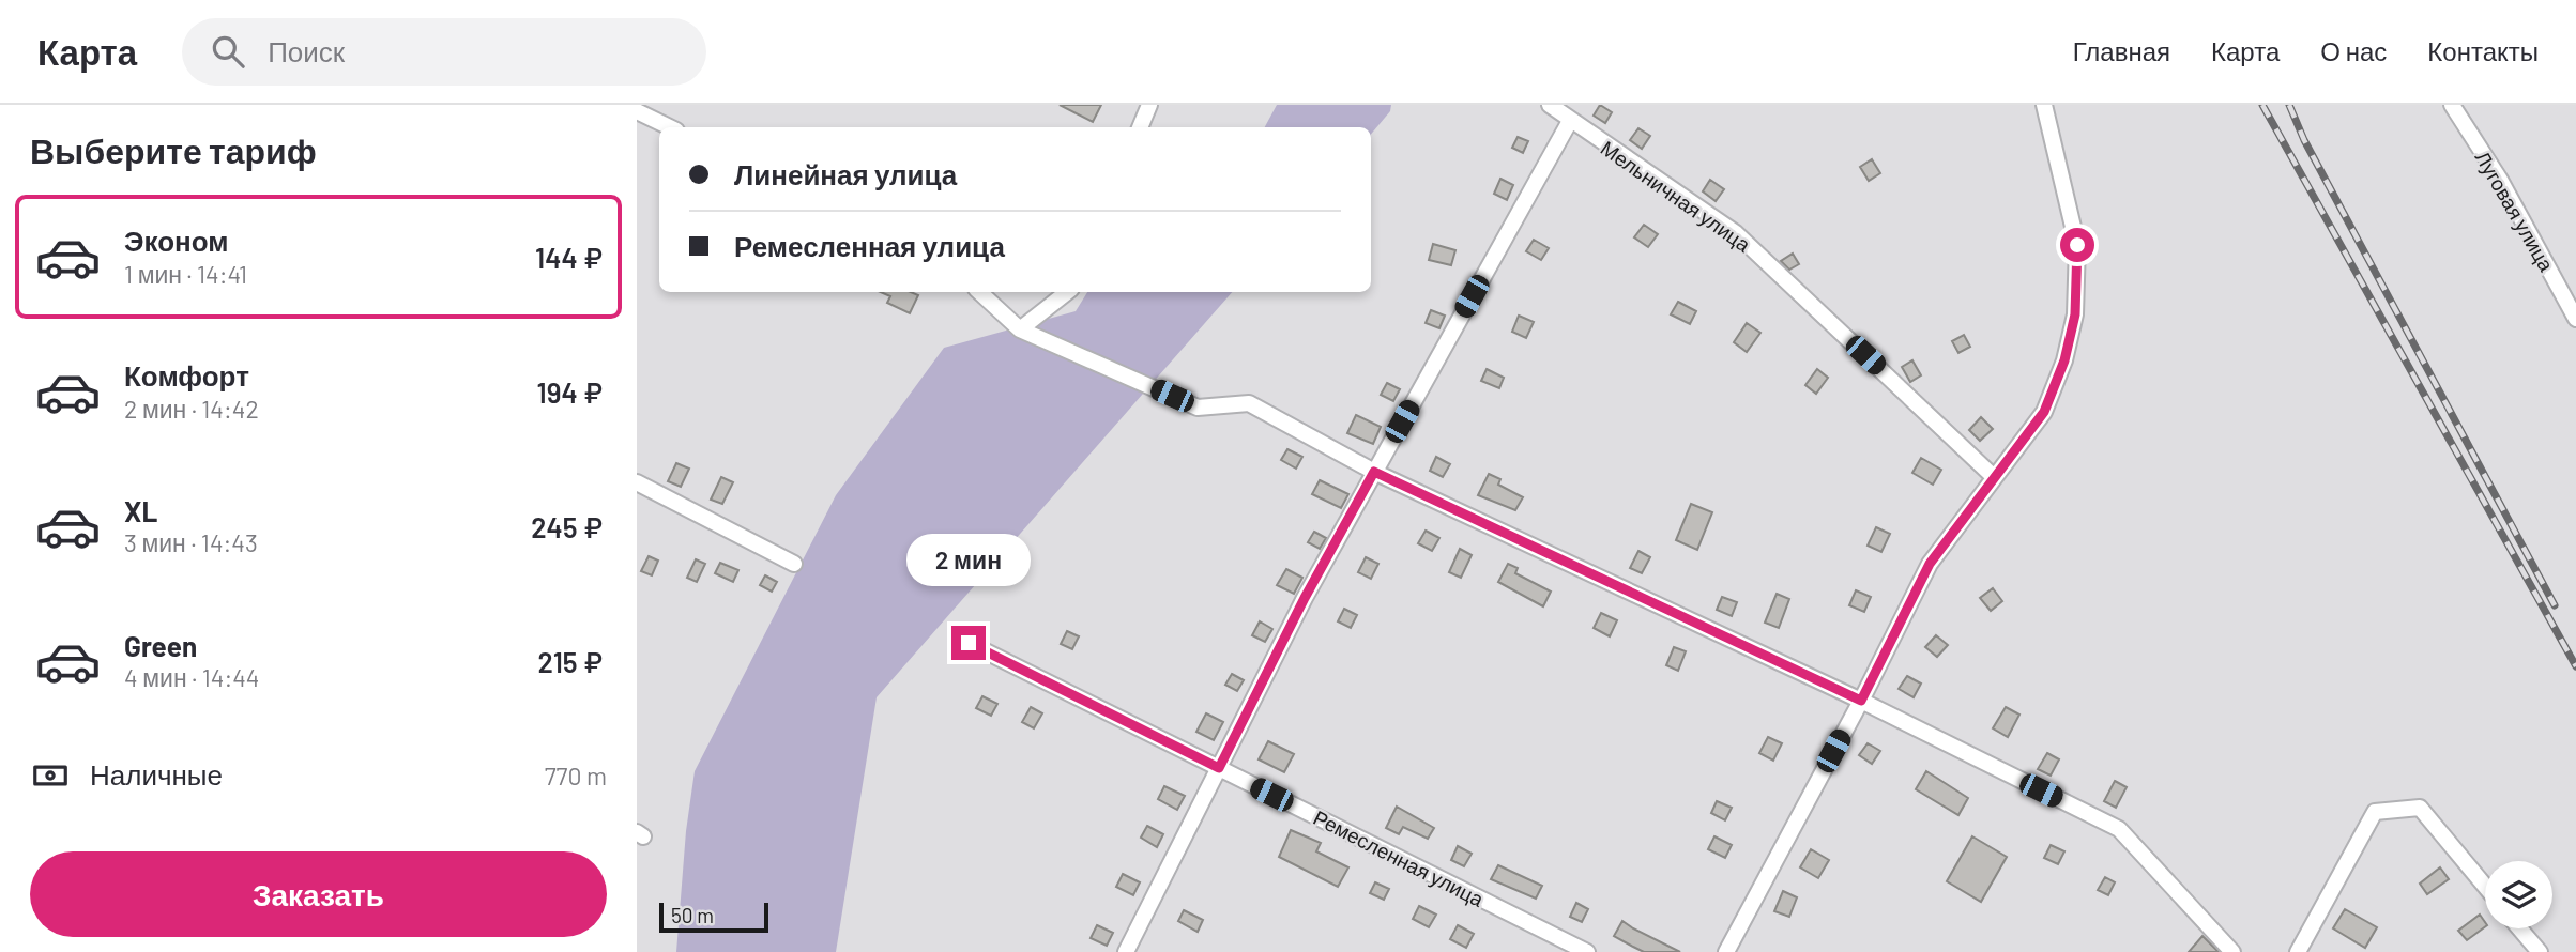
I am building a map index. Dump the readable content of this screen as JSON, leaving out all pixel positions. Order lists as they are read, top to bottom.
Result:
{
  "streets": {
    "street": ["Мельничная улица", "Луговая улица", "Ремесленная улица"]
  },
  "scale_bar": "50 m",
  "page": {
    "header": "Карта",
    "search": "Поиск",
    "nav": [
      "Главная",
      "Карта",
      "О нас",
      "Контакты"
    ],
    "heading": "Выберите тариф",
    "banner": ["Линейная улица", "Ремесленная улица"],
    "list": [
      {
        "name": "Эконом",
        "note": "1 мин · 14:41",
        "value": "144 ₽"
      },
      {
        "name": "Комфорт",
        "note": "2 мин · 14:42",
        "value": "194 ₽"
      },
      {
        "name": "XL",
        "note": "3 мин · 14:43",
        "value": "245 ₽"
      },
      {
        "name": "Green",
        "note": "4 мин · 14:44",
        "value": "215 ₽"
      }
    ],
    "bubble": "2 мин",
    "pay": ["Наличные", "770 m"],
    "buttons": "Заказать",
    "scale": "50 m"
  }
}
